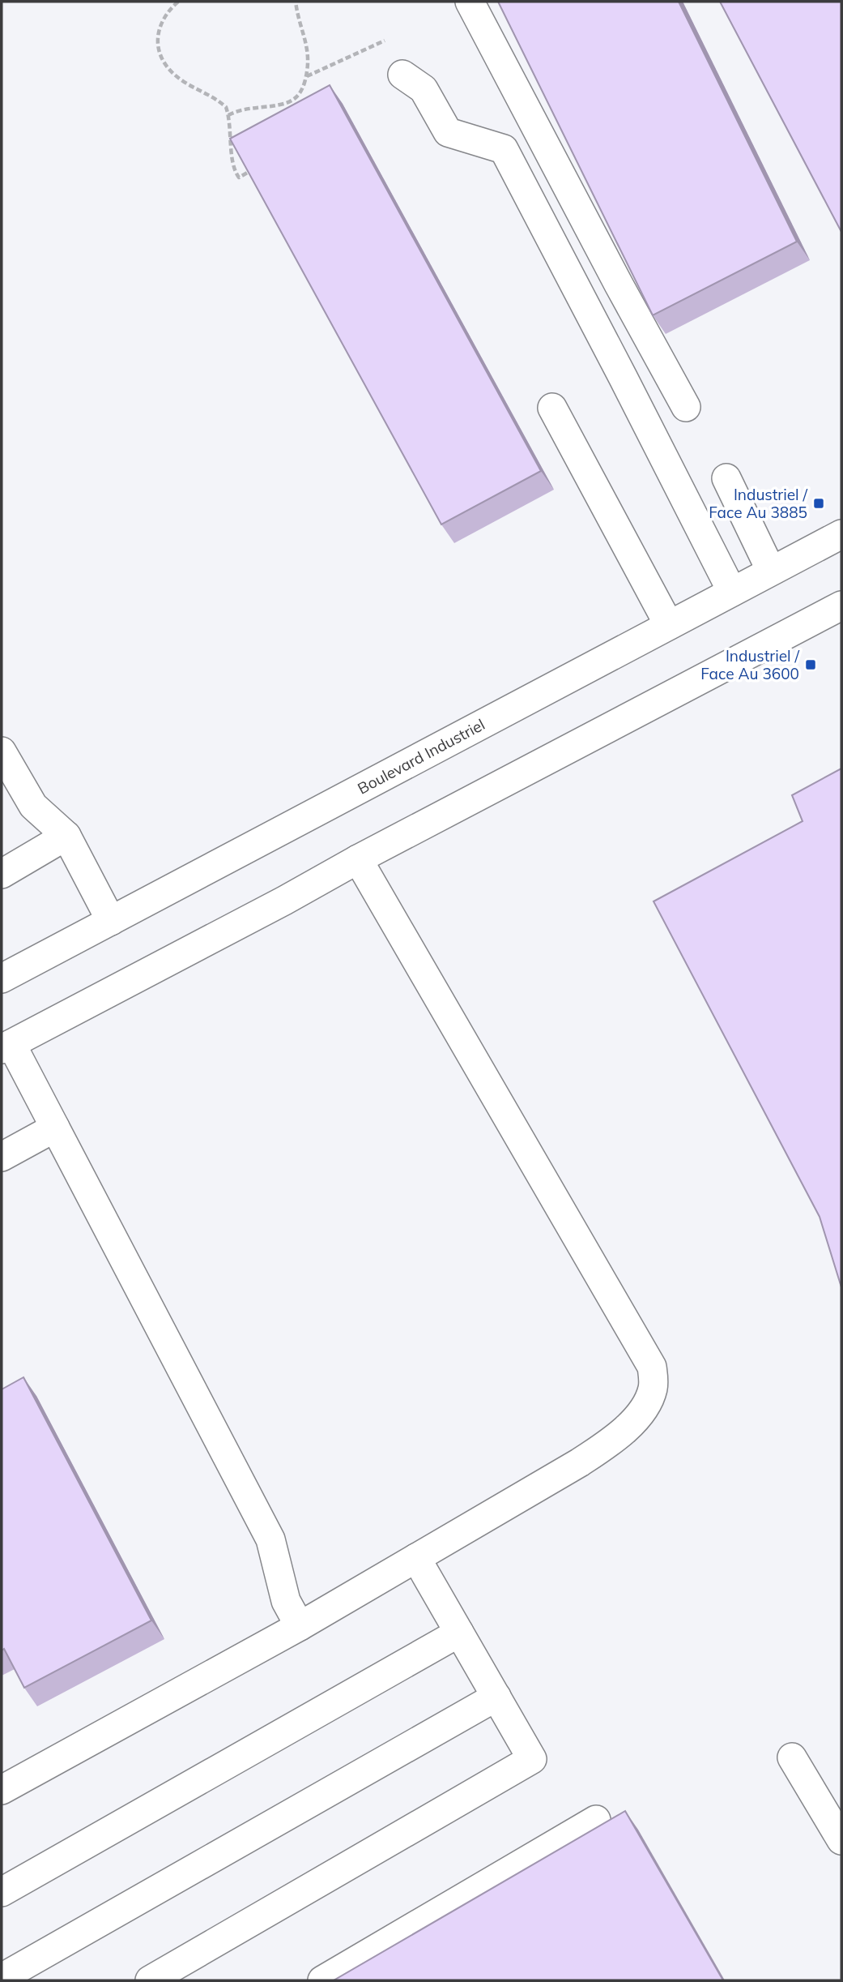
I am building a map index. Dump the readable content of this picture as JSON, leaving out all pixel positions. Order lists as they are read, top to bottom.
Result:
{
  "streets": {
    "street": ["Boulevard Industriel"]
  },
  "places": {
    "transit": ["Industriel / Face Au 3885", "Industriel / Face Au 3600"]
  }
}
